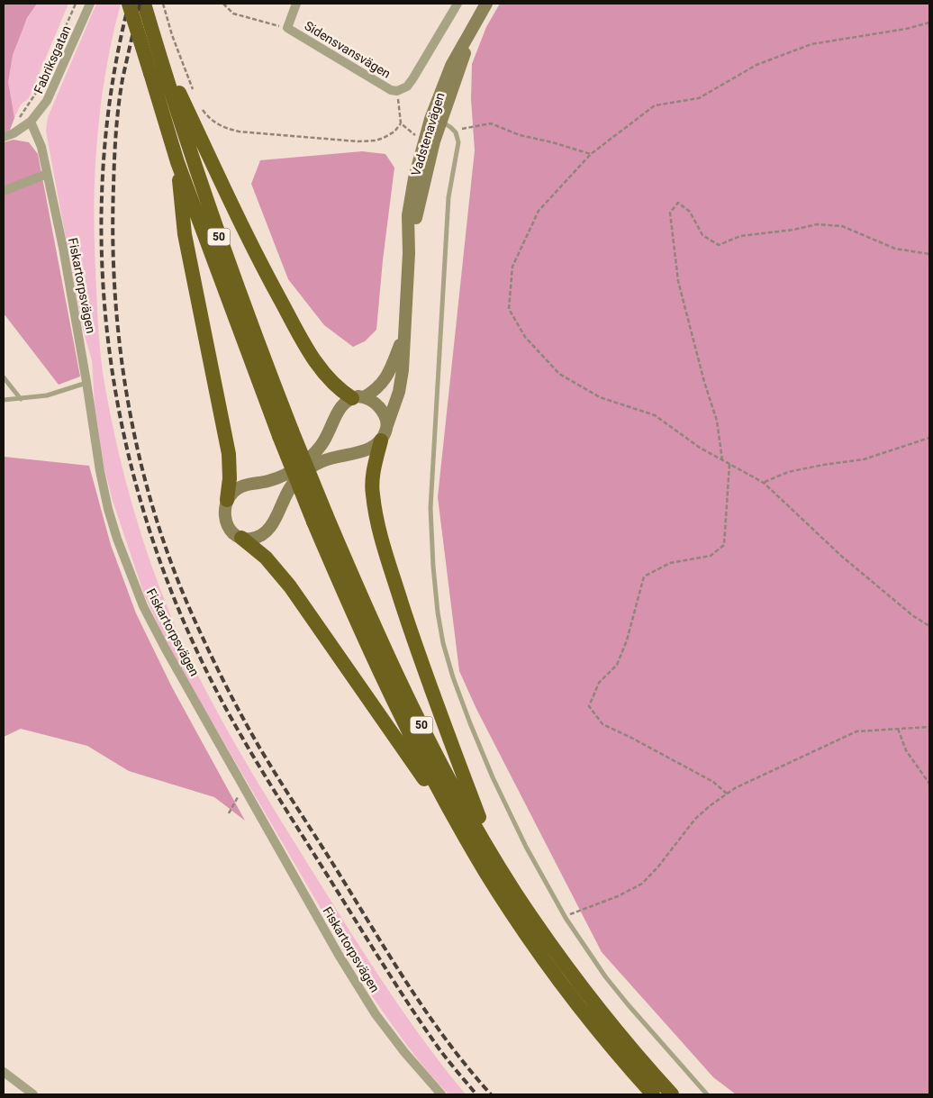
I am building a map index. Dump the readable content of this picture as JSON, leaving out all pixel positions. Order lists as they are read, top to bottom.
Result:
{
  "streets": {
    "highway": ["50"],
    "main road": ["Vadstenavägen"],
    "street": ["Sidensvansvägen", "Fabriksgatan", "Fiskartorpsvägen"]
  },
  "crossings": [
    ["Fabriksgatan", "Fiskartorpsvägen"],
    ["Vadstenavägen", "50"]
  ]
}
